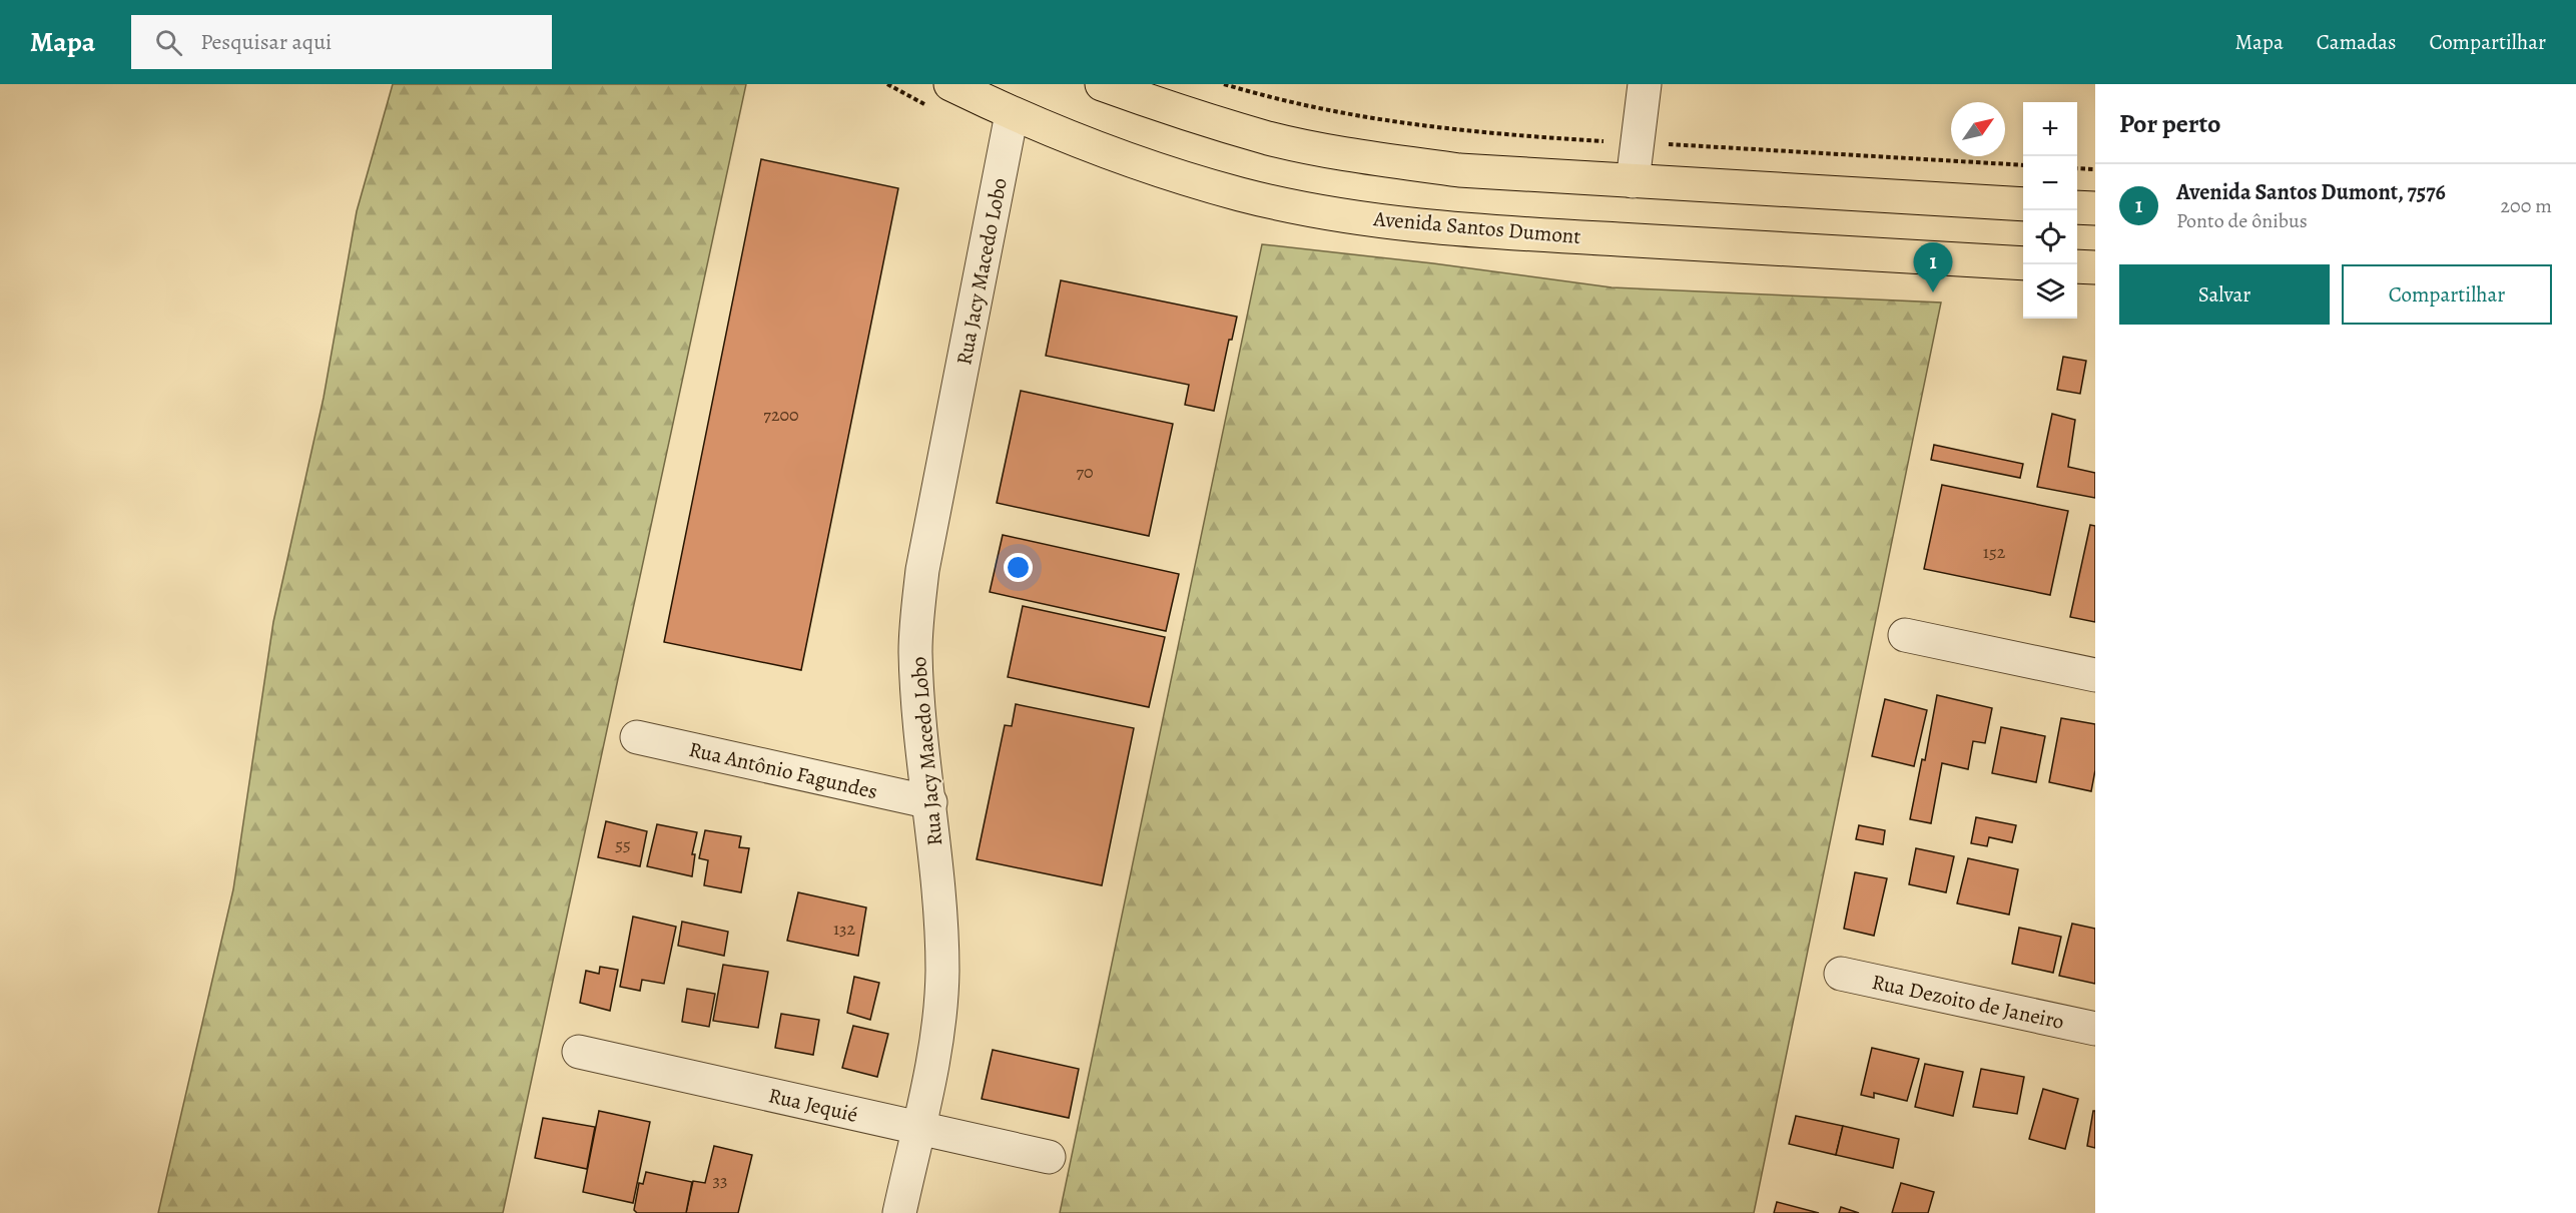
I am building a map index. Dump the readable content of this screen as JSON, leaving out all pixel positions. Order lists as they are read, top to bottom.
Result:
{
  "streets": {
    "main road": ["Avenida Santos Dumont"],
    "street": [
      "Rua Jacy Macedo Lobo",
      "Rua Antônio Fagundes",
      "Rua Dezoito de Janeiro",
      "Rua Jequié"
    ]
  },
  "crossings": [
    ["Avenida Santos Dumont", "Rua Jacy Macedo Lobo"],
    ["Rua Jacy Macedo Lobo", "Rua Antônio Fagundes"],
    ["Rua Jacy Macedo Lobo", "Rua Jequié"]
  ],
  "house_numbers": [
    "7200",
    "70",
    "152",
    "55",
    "132",
    "33"
  ],
  "north": "top right",
  "page": {
    "header": "Mapa",
    "search": "Pesquisar aqui",
    "nav": ["Mapa", "Camadas", "Compartilhar"],
    "heading": "Por perto",
    "map_buttons": ["+", "−"],
    "list": [
      {
        "mark": "1",
        "name": "Avenida Santos Dumont, 7576",
        "note": "Ponto de ônibus",
        "value": "200 m"
      }
    ],
    "pins": "1",
    "buttons": ["Salvar", "Compartilhar"]
  }
}
